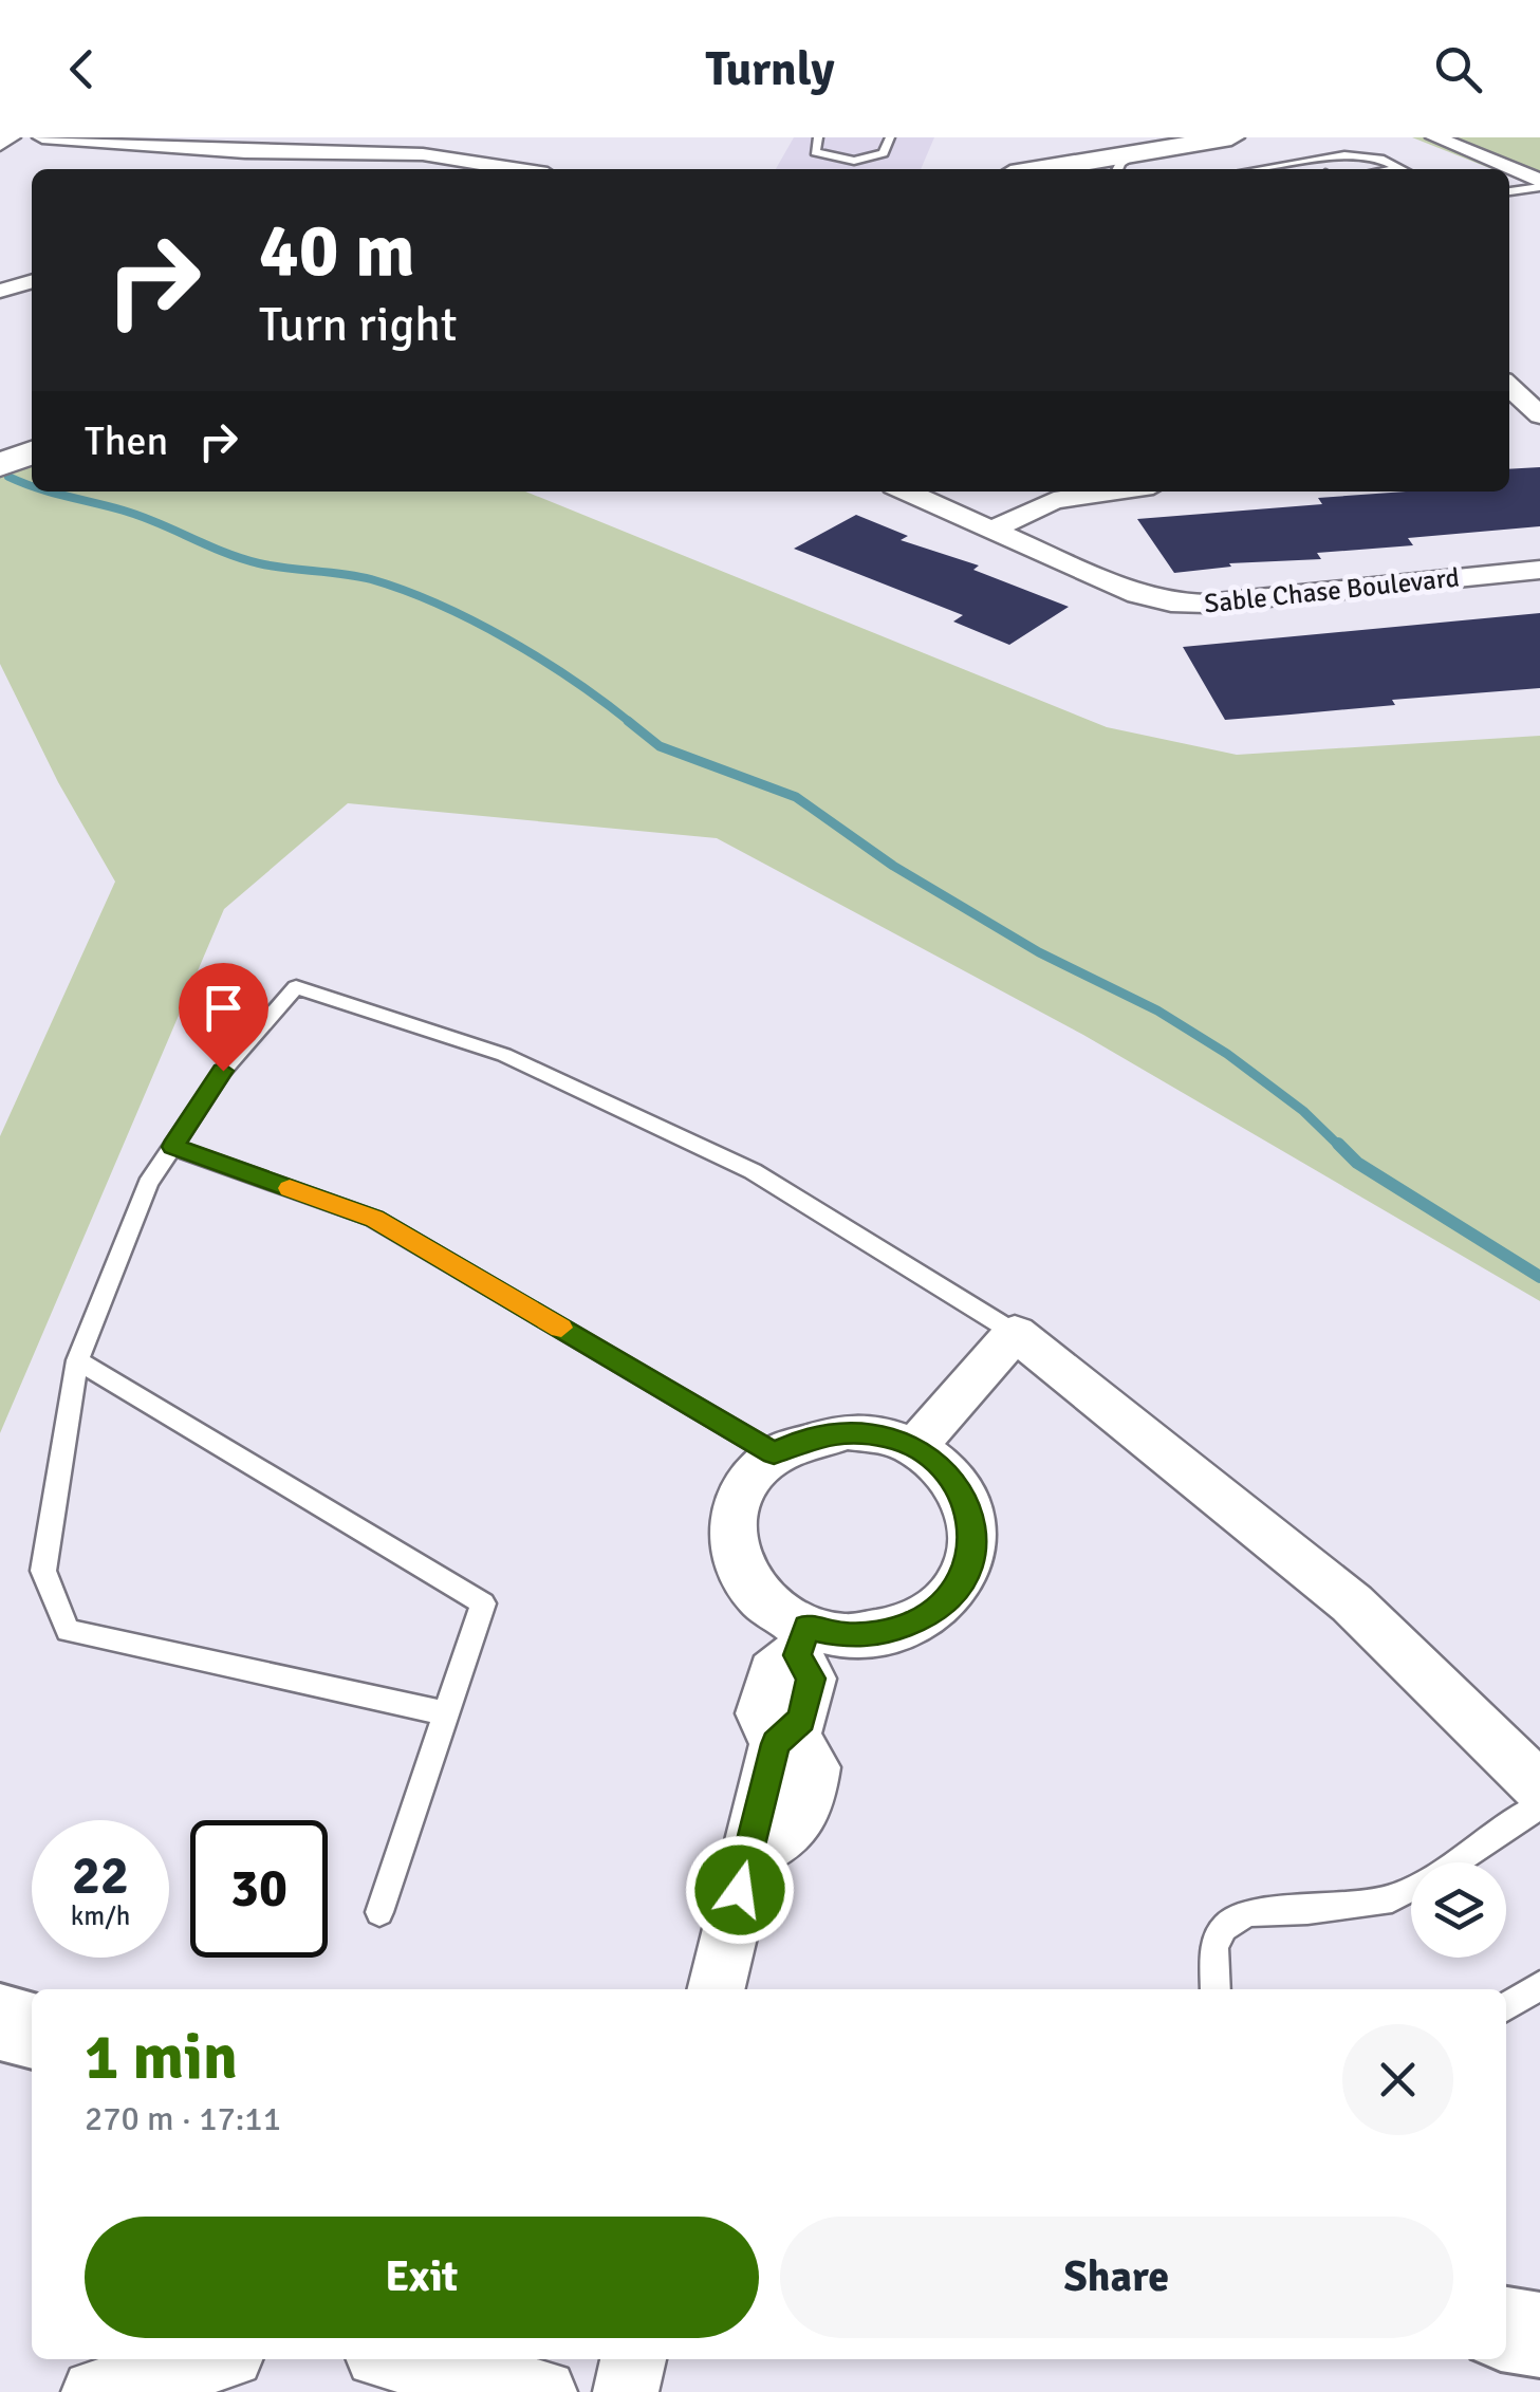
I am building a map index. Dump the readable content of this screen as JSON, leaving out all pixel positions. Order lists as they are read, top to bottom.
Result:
{
  "streets": {
    "street": ["Sable Chase Boulevard"]
  },
  "page": {
    "header": "Turnly",
    "turn": ["40 m", "Turn right"],
    "then": "Then",
    "speed": "22 km/h",
    "limit": "30",
    "heading": ["1 min", "270 m · 17:11"],
    "buttons": ["Exit", "Share"]
  }
}
